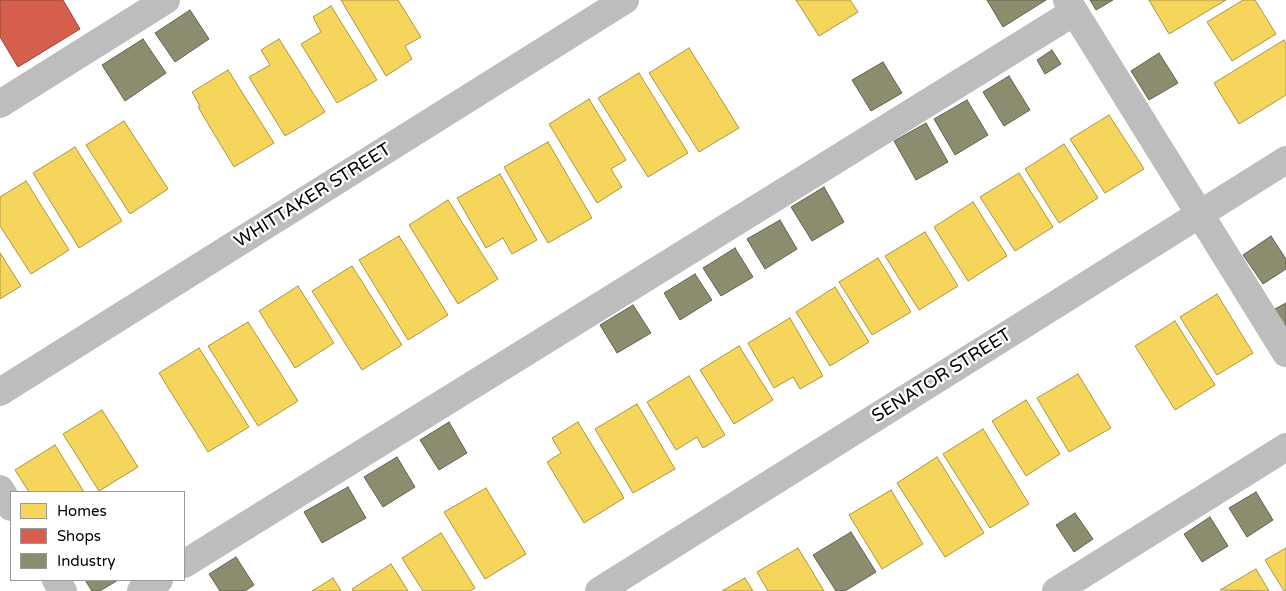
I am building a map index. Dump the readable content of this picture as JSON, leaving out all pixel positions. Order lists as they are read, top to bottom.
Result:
{
  "streets": {
    "street": ["WHITTAKER STREET", "SENATOR STREET"]
  },
  "legend": ["Homes", "Shops", "Industry"]
}
